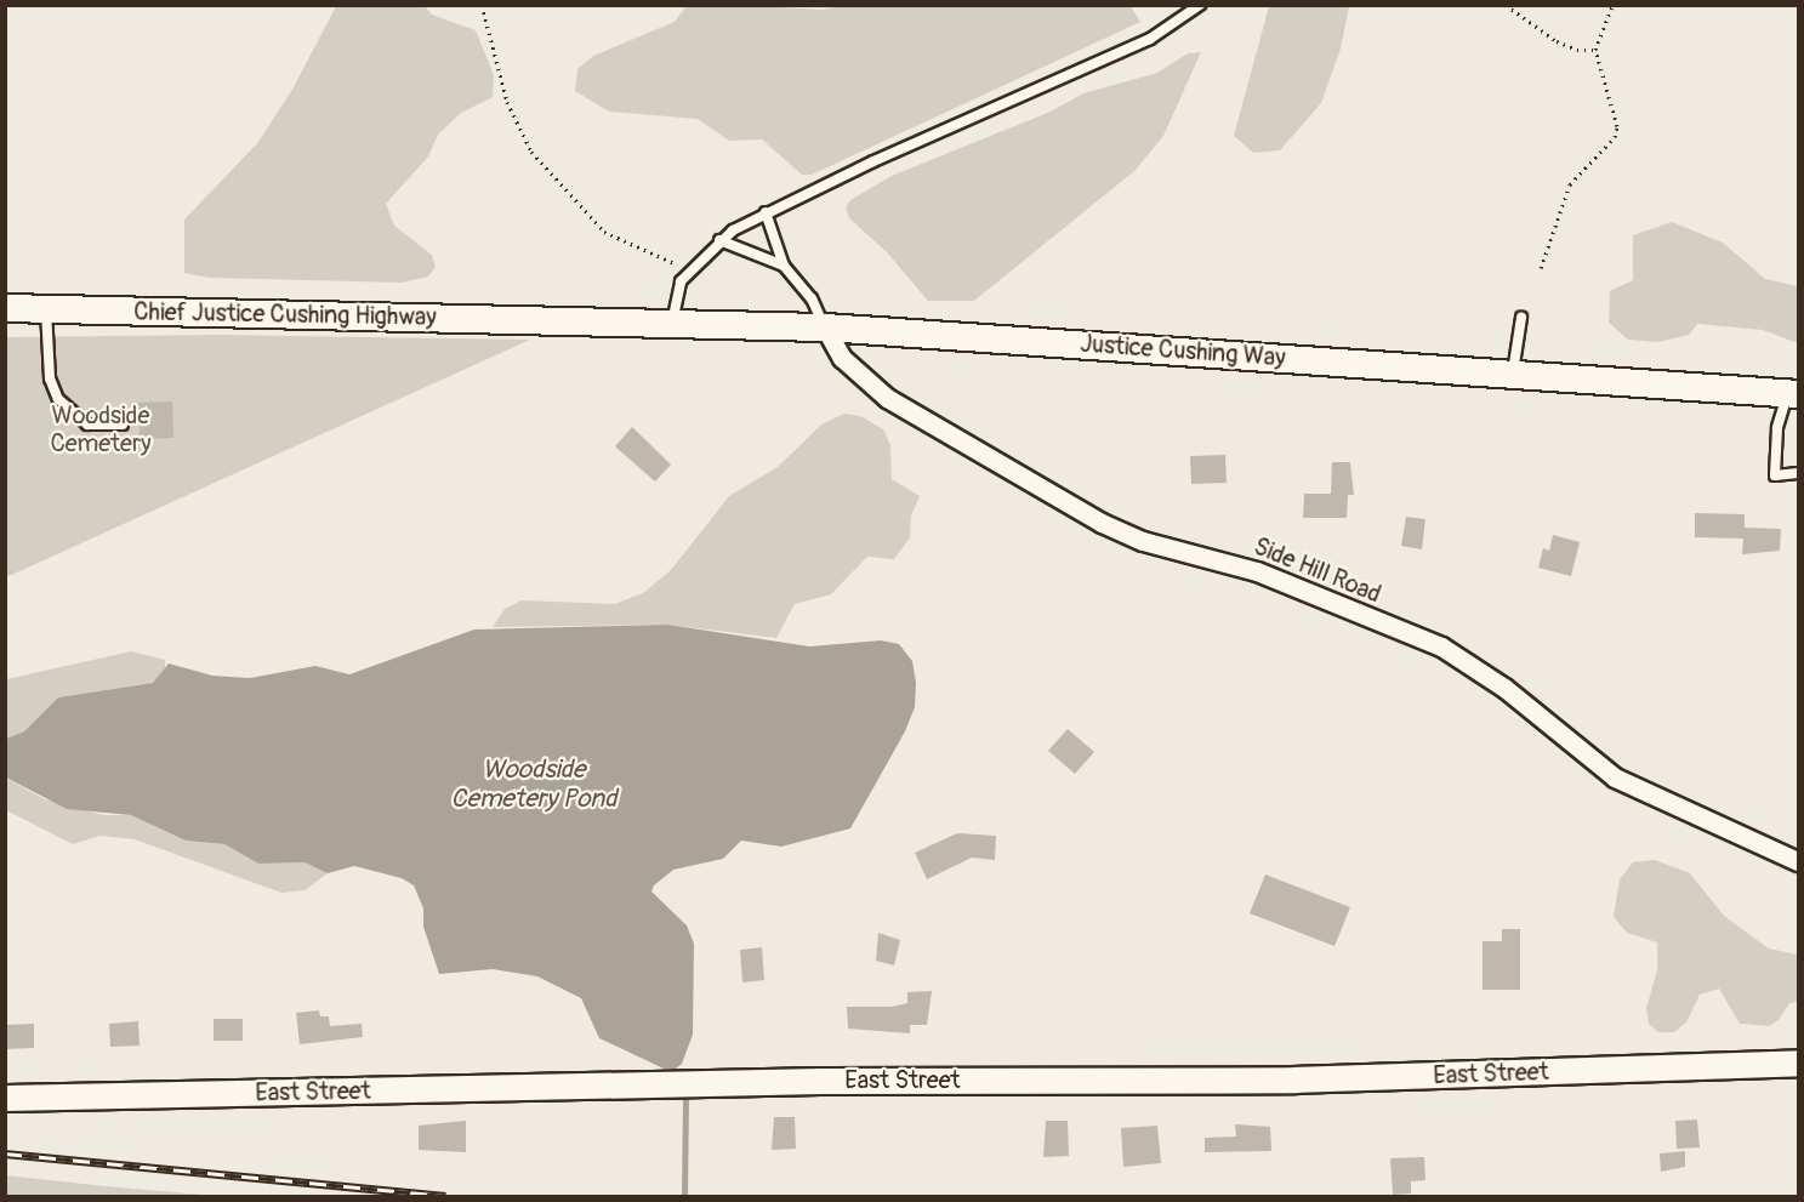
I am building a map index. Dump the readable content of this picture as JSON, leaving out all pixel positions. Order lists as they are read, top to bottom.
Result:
{
  "streets": {
    "main road": ["Chief Justice Cushing Highway", "Justice Cushing Way", "East Street"],
    "street": ["Side Hill Road"]
  },
  "crossings": [
    ["Chief Justice Cushing Highway", "Justice Cushing Way"],
    ["Justice Cushing Way", "Side Hill Road"]
  ],
  "water": ["Woodside Cemetery Pond"],
  "parks": ["Woodside Cemetery"]
}
